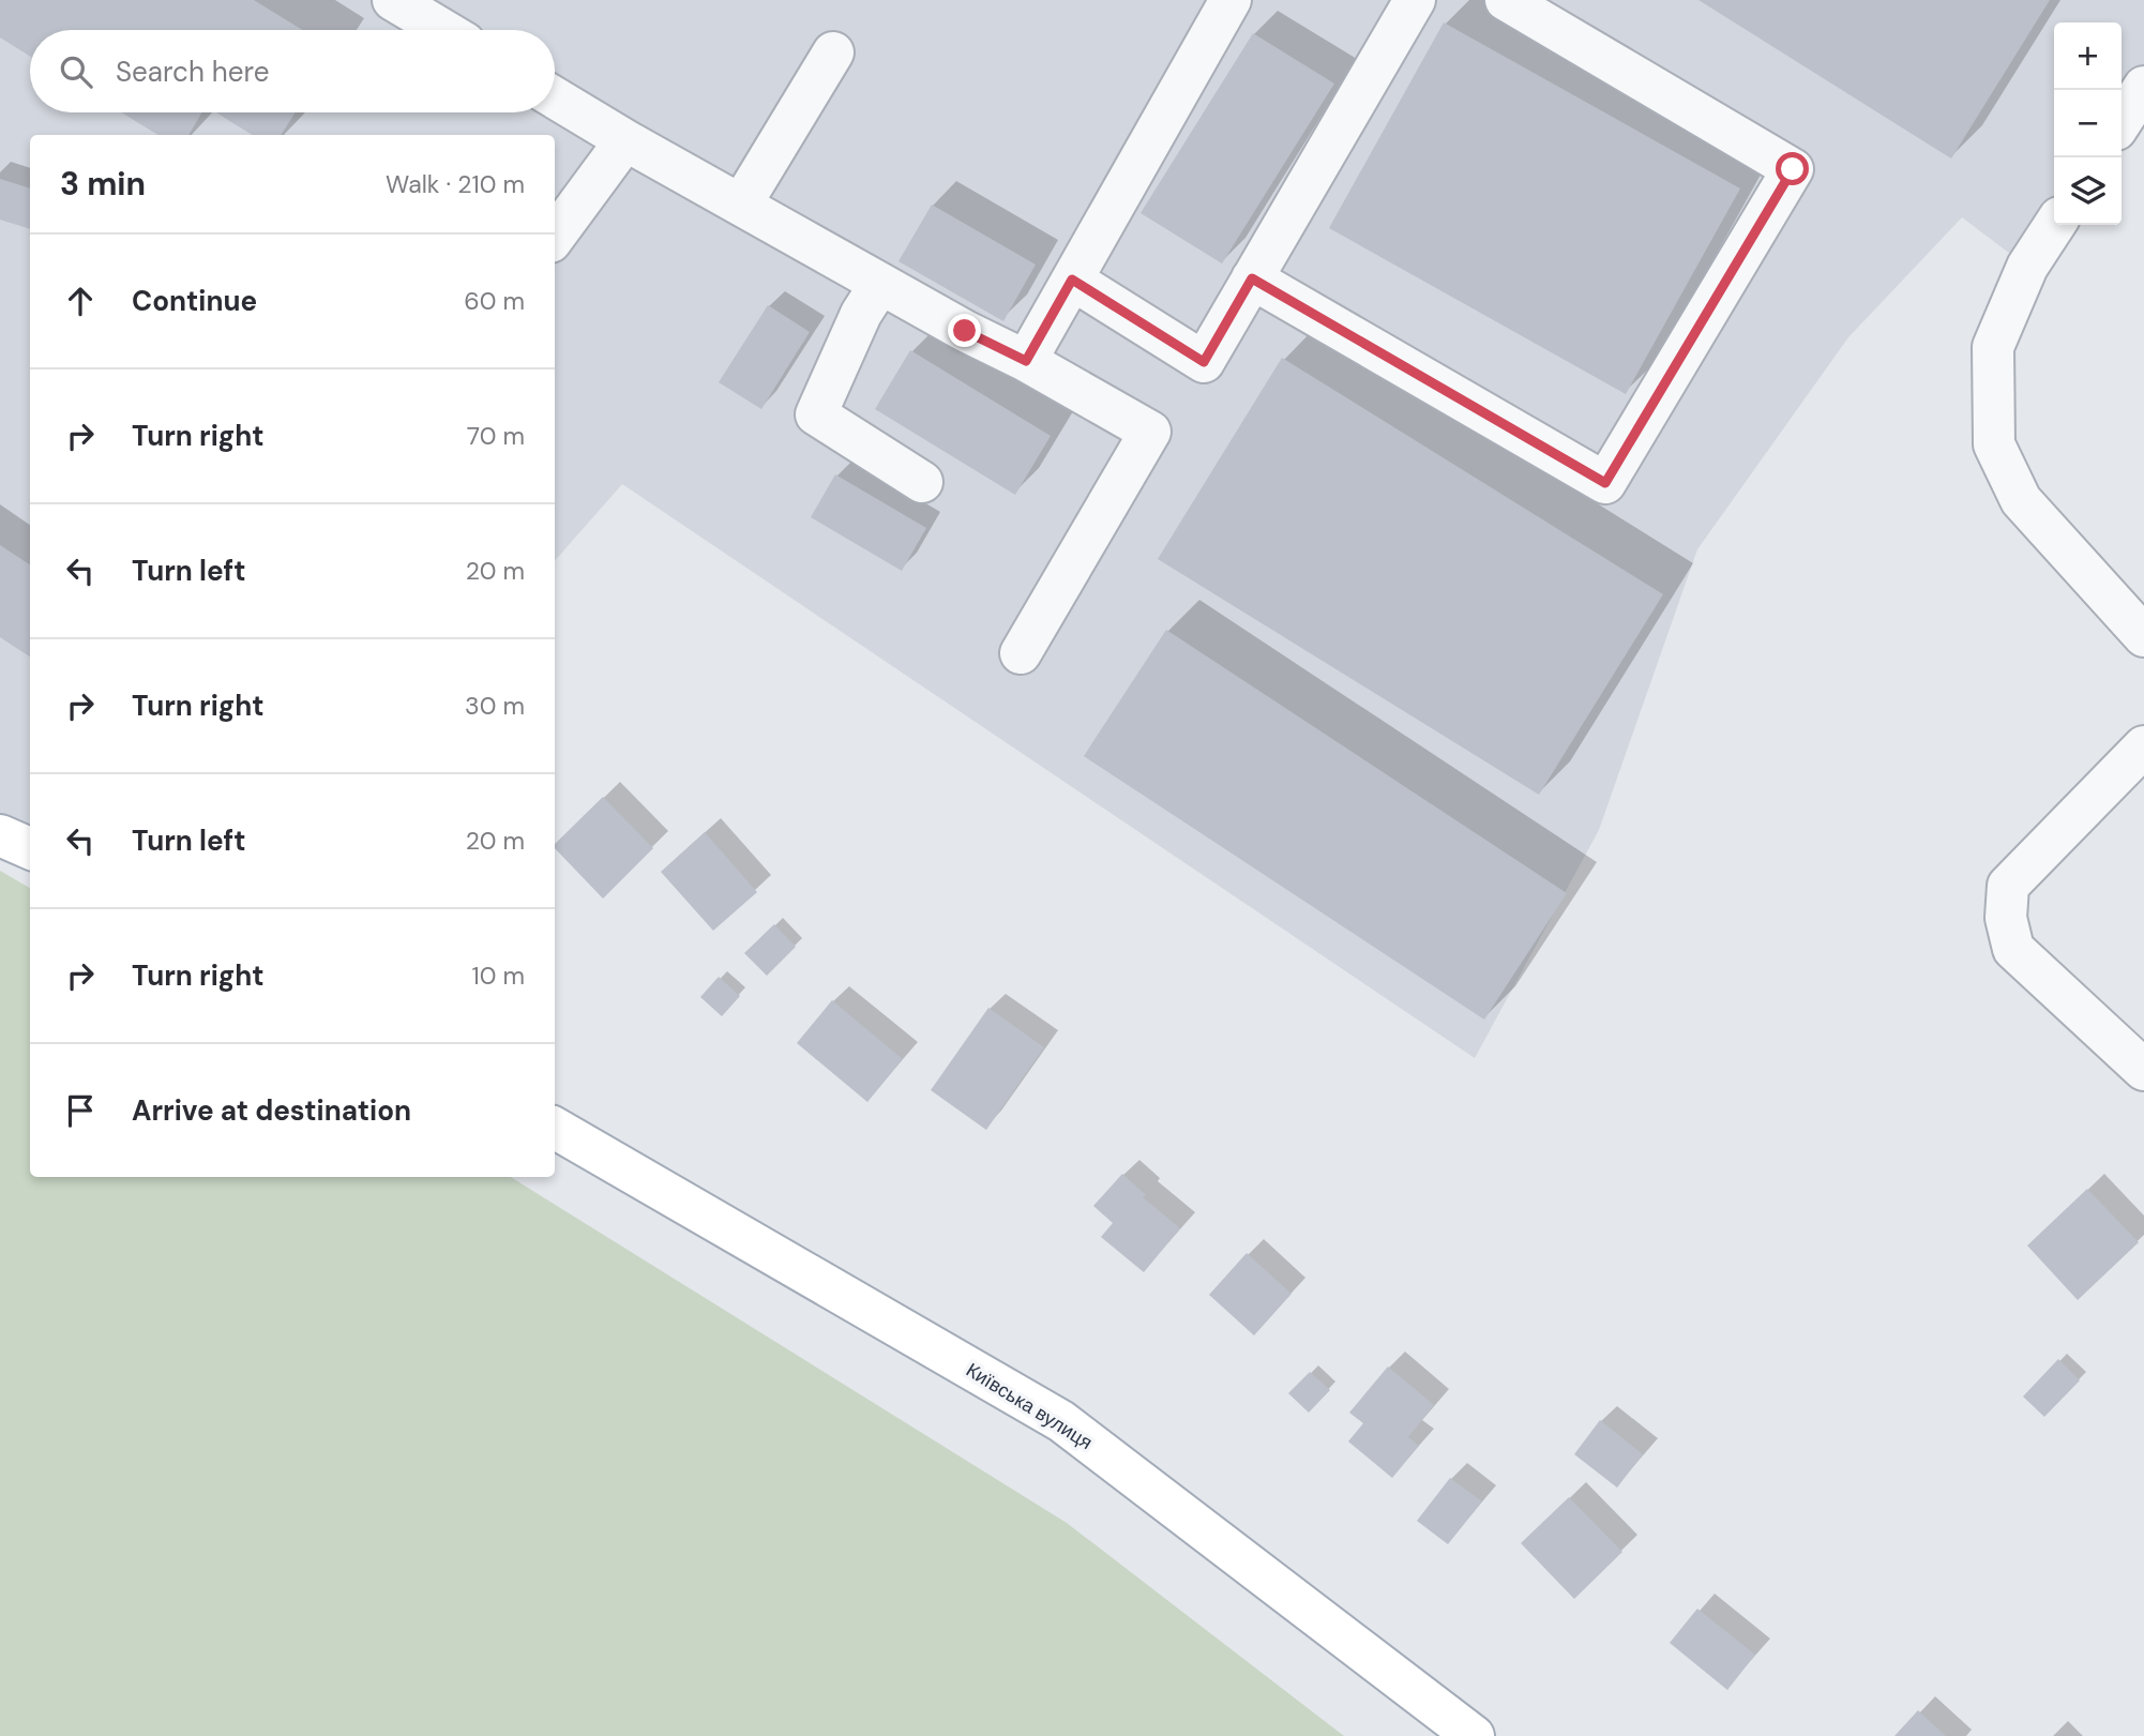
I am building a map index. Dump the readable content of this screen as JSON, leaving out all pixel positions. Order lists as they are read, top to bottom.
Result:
{
  "streets": {
    "main road": ["Київська вулиця"]
  },
  "page": {
    "map_buttons": ["+", "−"],
    "search": "Search here",
    "heading": ["3 min", "Walk · 210 m"],
    "list": [
      ["Continue", "60 m"],
      ["Turn right", "70 m"],
      ["Turn left", "20 m"],
      ["Turn right", "30 m"],
      ["Turn left", "20 m"],
      ["Turn right", "10 m"],
      "Arrive at destination"
    ]
  }
}
